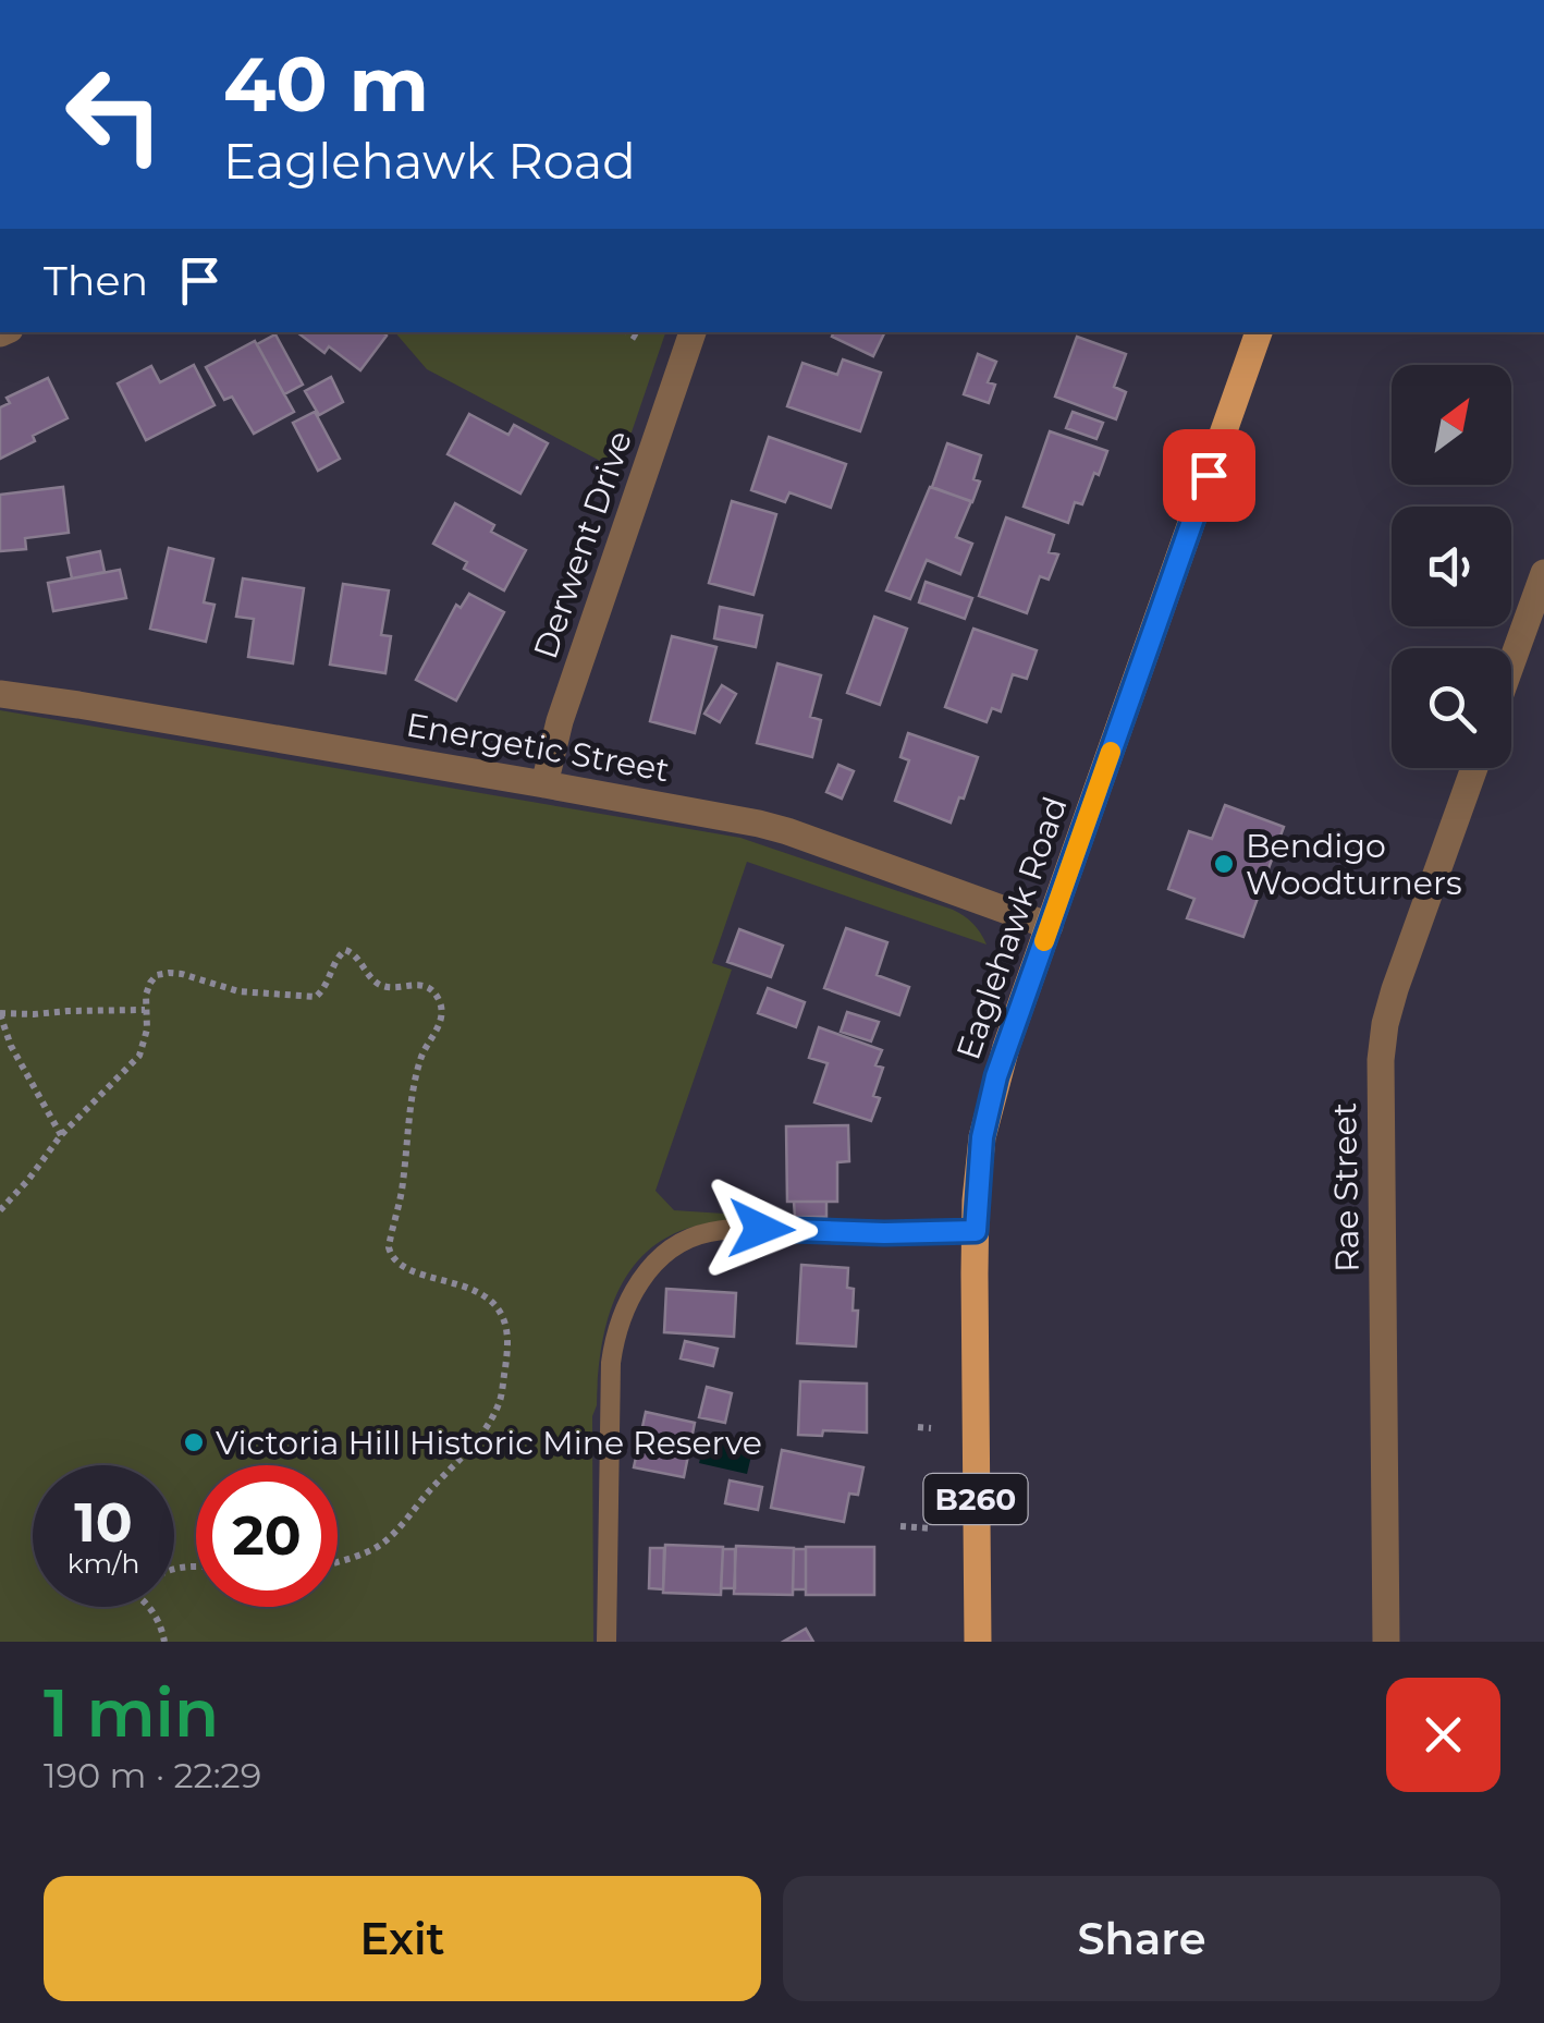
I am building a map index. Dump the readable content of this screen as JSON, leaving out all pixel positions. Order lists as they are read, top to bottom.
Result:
{
  "streets": {
    "main road": ["Eaglehawk Road", "B260"],
    "street": ["Derwent Drive", "Energetic Street", "Rae Street"]
  },
  "crossings": [
    ["Derwent Drive", "Energetic Street"],
    ["Energetic Street", "Eaglehawk Road"]
  ],
  "places": ["Bendigo Woodturners", "Victoria Hill Historic Mine Reserve"],
  "north": "top right",
  "page": {
    "turn": ["40 m", "Eaglehawk Road"],
    "then": "Then",
    "speed": "10 km/h",
    "limit": "20",
    "heading": ["1 min", "190 m · 22:29"],
    "buttons": ["Exit", "Share"]
  }
}
